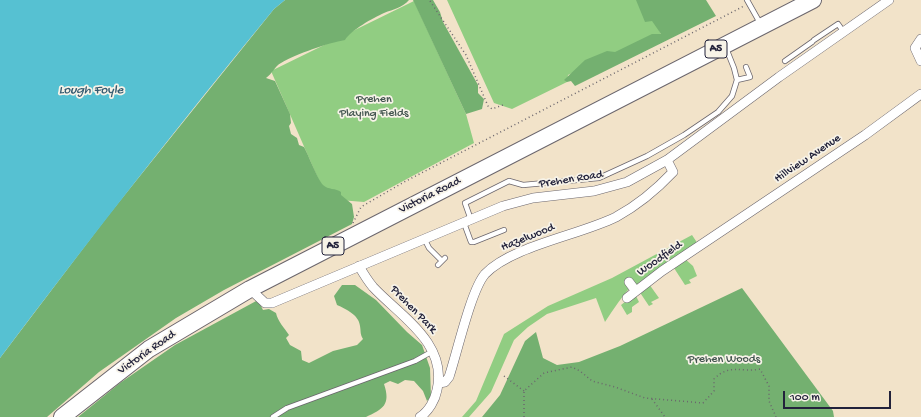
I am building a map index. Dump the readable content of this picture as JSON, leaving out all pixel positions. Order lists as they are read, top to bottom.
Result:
{
  "streets": {
    "highway": ["A5", "Victoria Road"],
    "street": [
      "Hillview Avenue",
      "Prehen Road",
      "Hazelwood",
      "Woodfield",
      "Prehen Park"
    ]
  },
  "crossings": [
    ["Hillview Avenue", "Woodfield"],
    ["Prehen Road", "Victoria Road"],
    ["Prehen Road", "Hazelwood"],
    ["Prehen Road", "Prehen Park"],
    ["Hazelwood", "Prehen Park"]
  ],
  "water": ["Lough Foyle"],
  "parks": ["Prehen Playing Fields", "Prehen Woods"],
  "scale_bar": "100 m"
}
